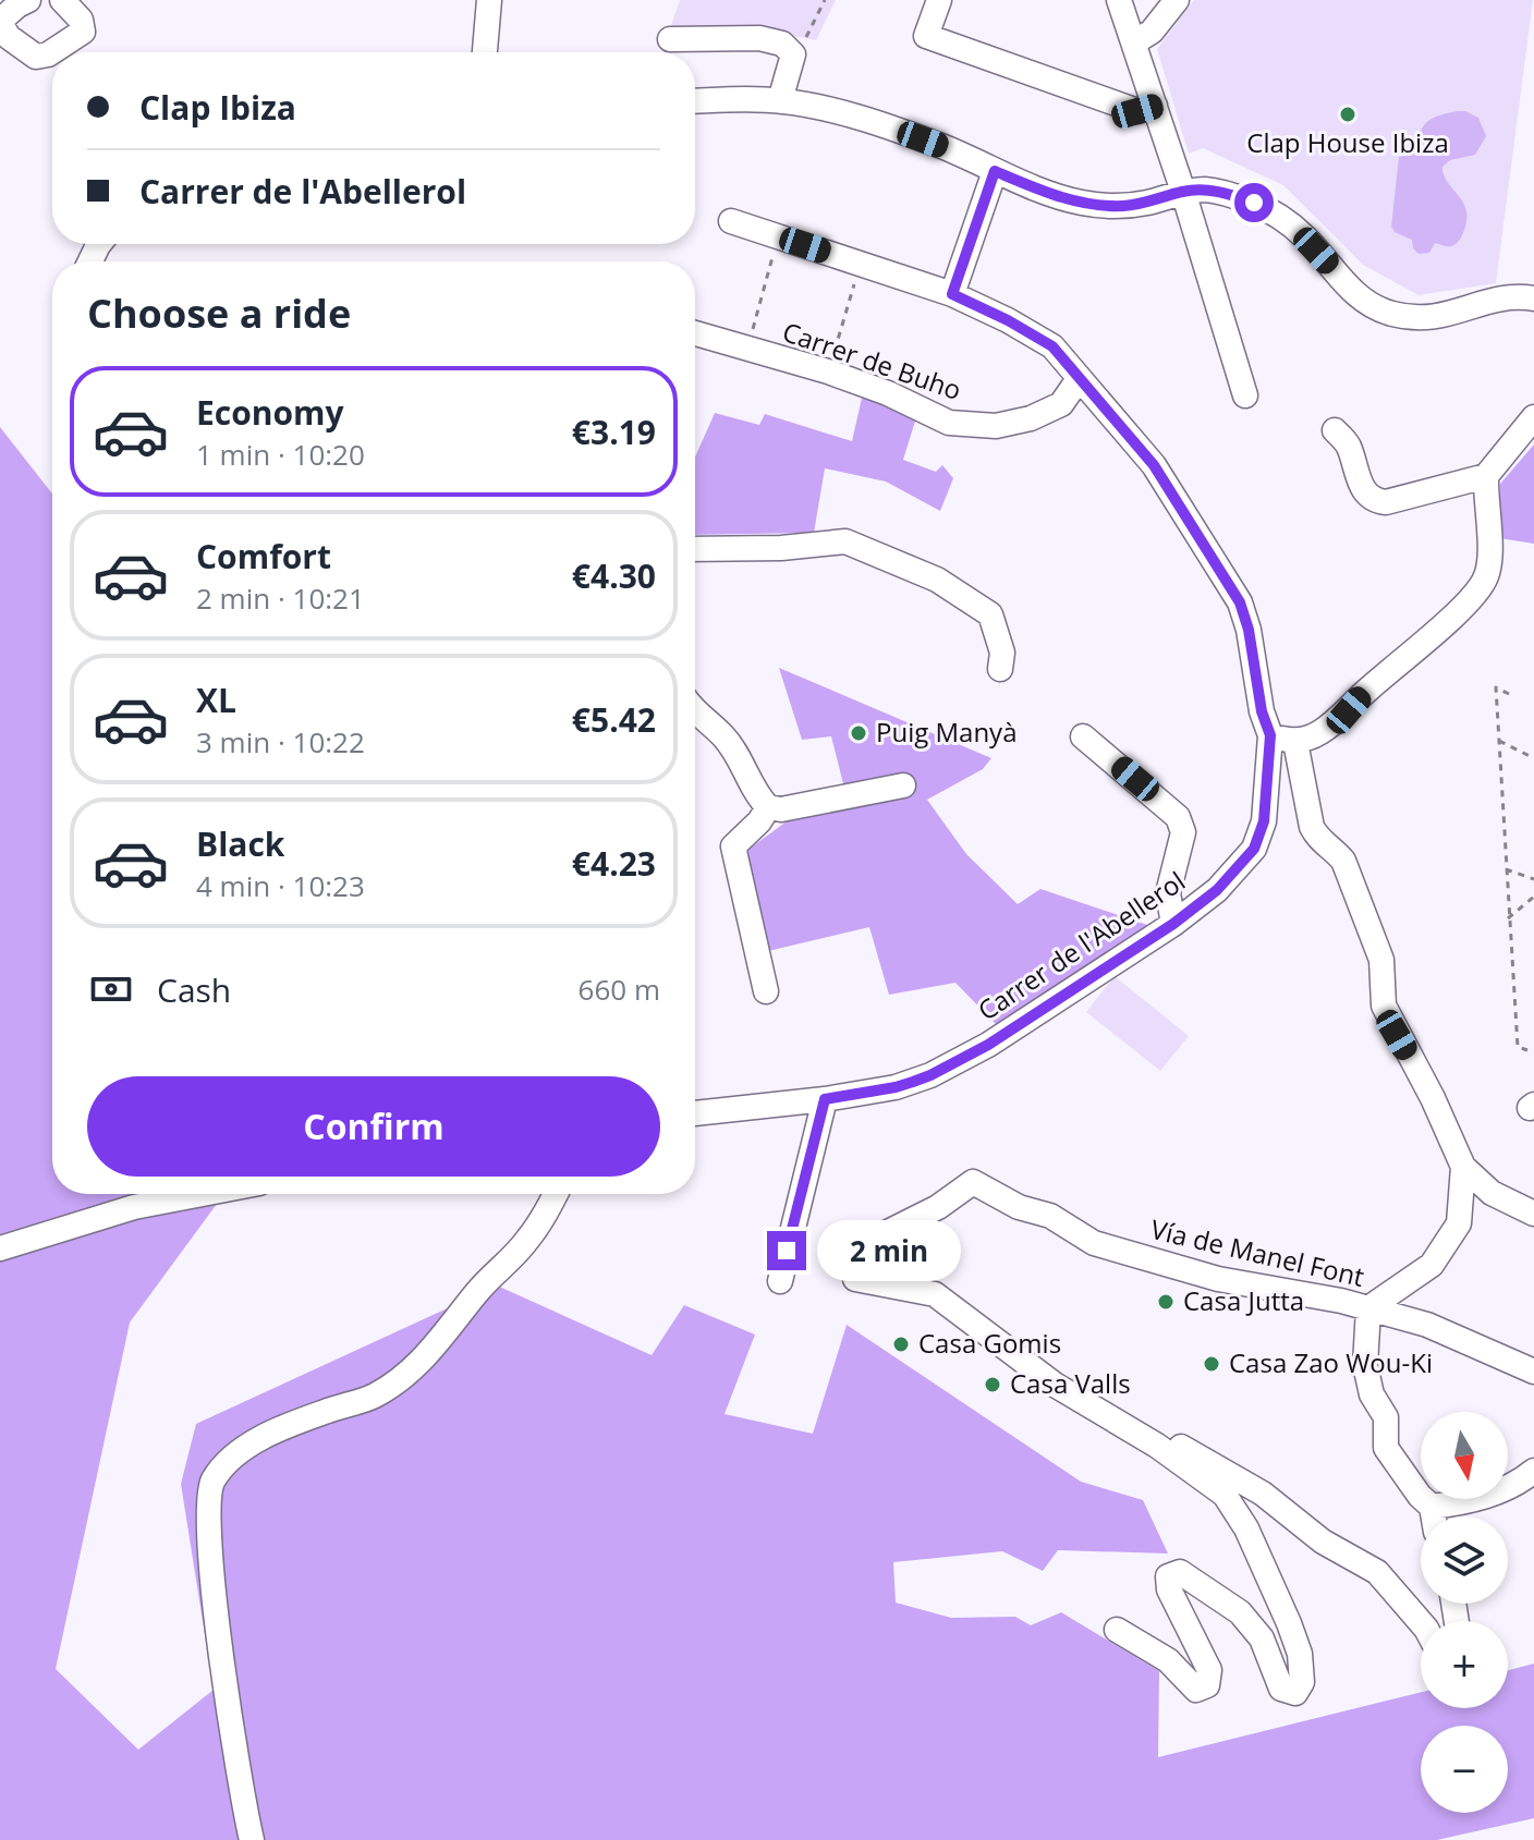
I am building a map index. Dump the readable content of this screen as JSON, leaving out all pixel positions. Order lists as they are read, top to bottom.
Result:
{
  "streets": {
    "street": ["Carrer de Buho", "Carrer de l'Abellerol", "Vía de Manel Font"]
  },
  "crossings": [
    ["Carrer de Buho", "Carrer de l'Abellerol"]
  ],
  "places": [
    "Clap House Ibiza",
    "Puig Manyà",
    "Casa Jutta",
    "Casa Gomis",
    "Casa Zao Wou-Ki",
    "Casa Valls"
  ],
  "north": "bottom",
  "page": {
    "banner": ["Clap Ibiza", "Carrer de l'Abellerol"],
    "heading": "Choose a ride",
    "list": [
      {
        "name": "Economy",
        "note": "1 min · 10:20",
        "value": "€3.19"
      },
      {
        "name": "Comfort",
        "note": "2 min · 10:21",
        "value": "€4.30"
      },
      {
        "name": "XL",
        "note": "3 min · 10:22",
        "value": "€5.42"
      },
      {
        "name": "Black",
        "note": "4 min · 10:23",
        "value": "€4.23"
      }
    ],
    "pay": ["Cash", "660 m"],
    "buttons": "Confirm",
    "bubble": "2 min",
    "map_buttons": ["+", "−"]
  }
}
